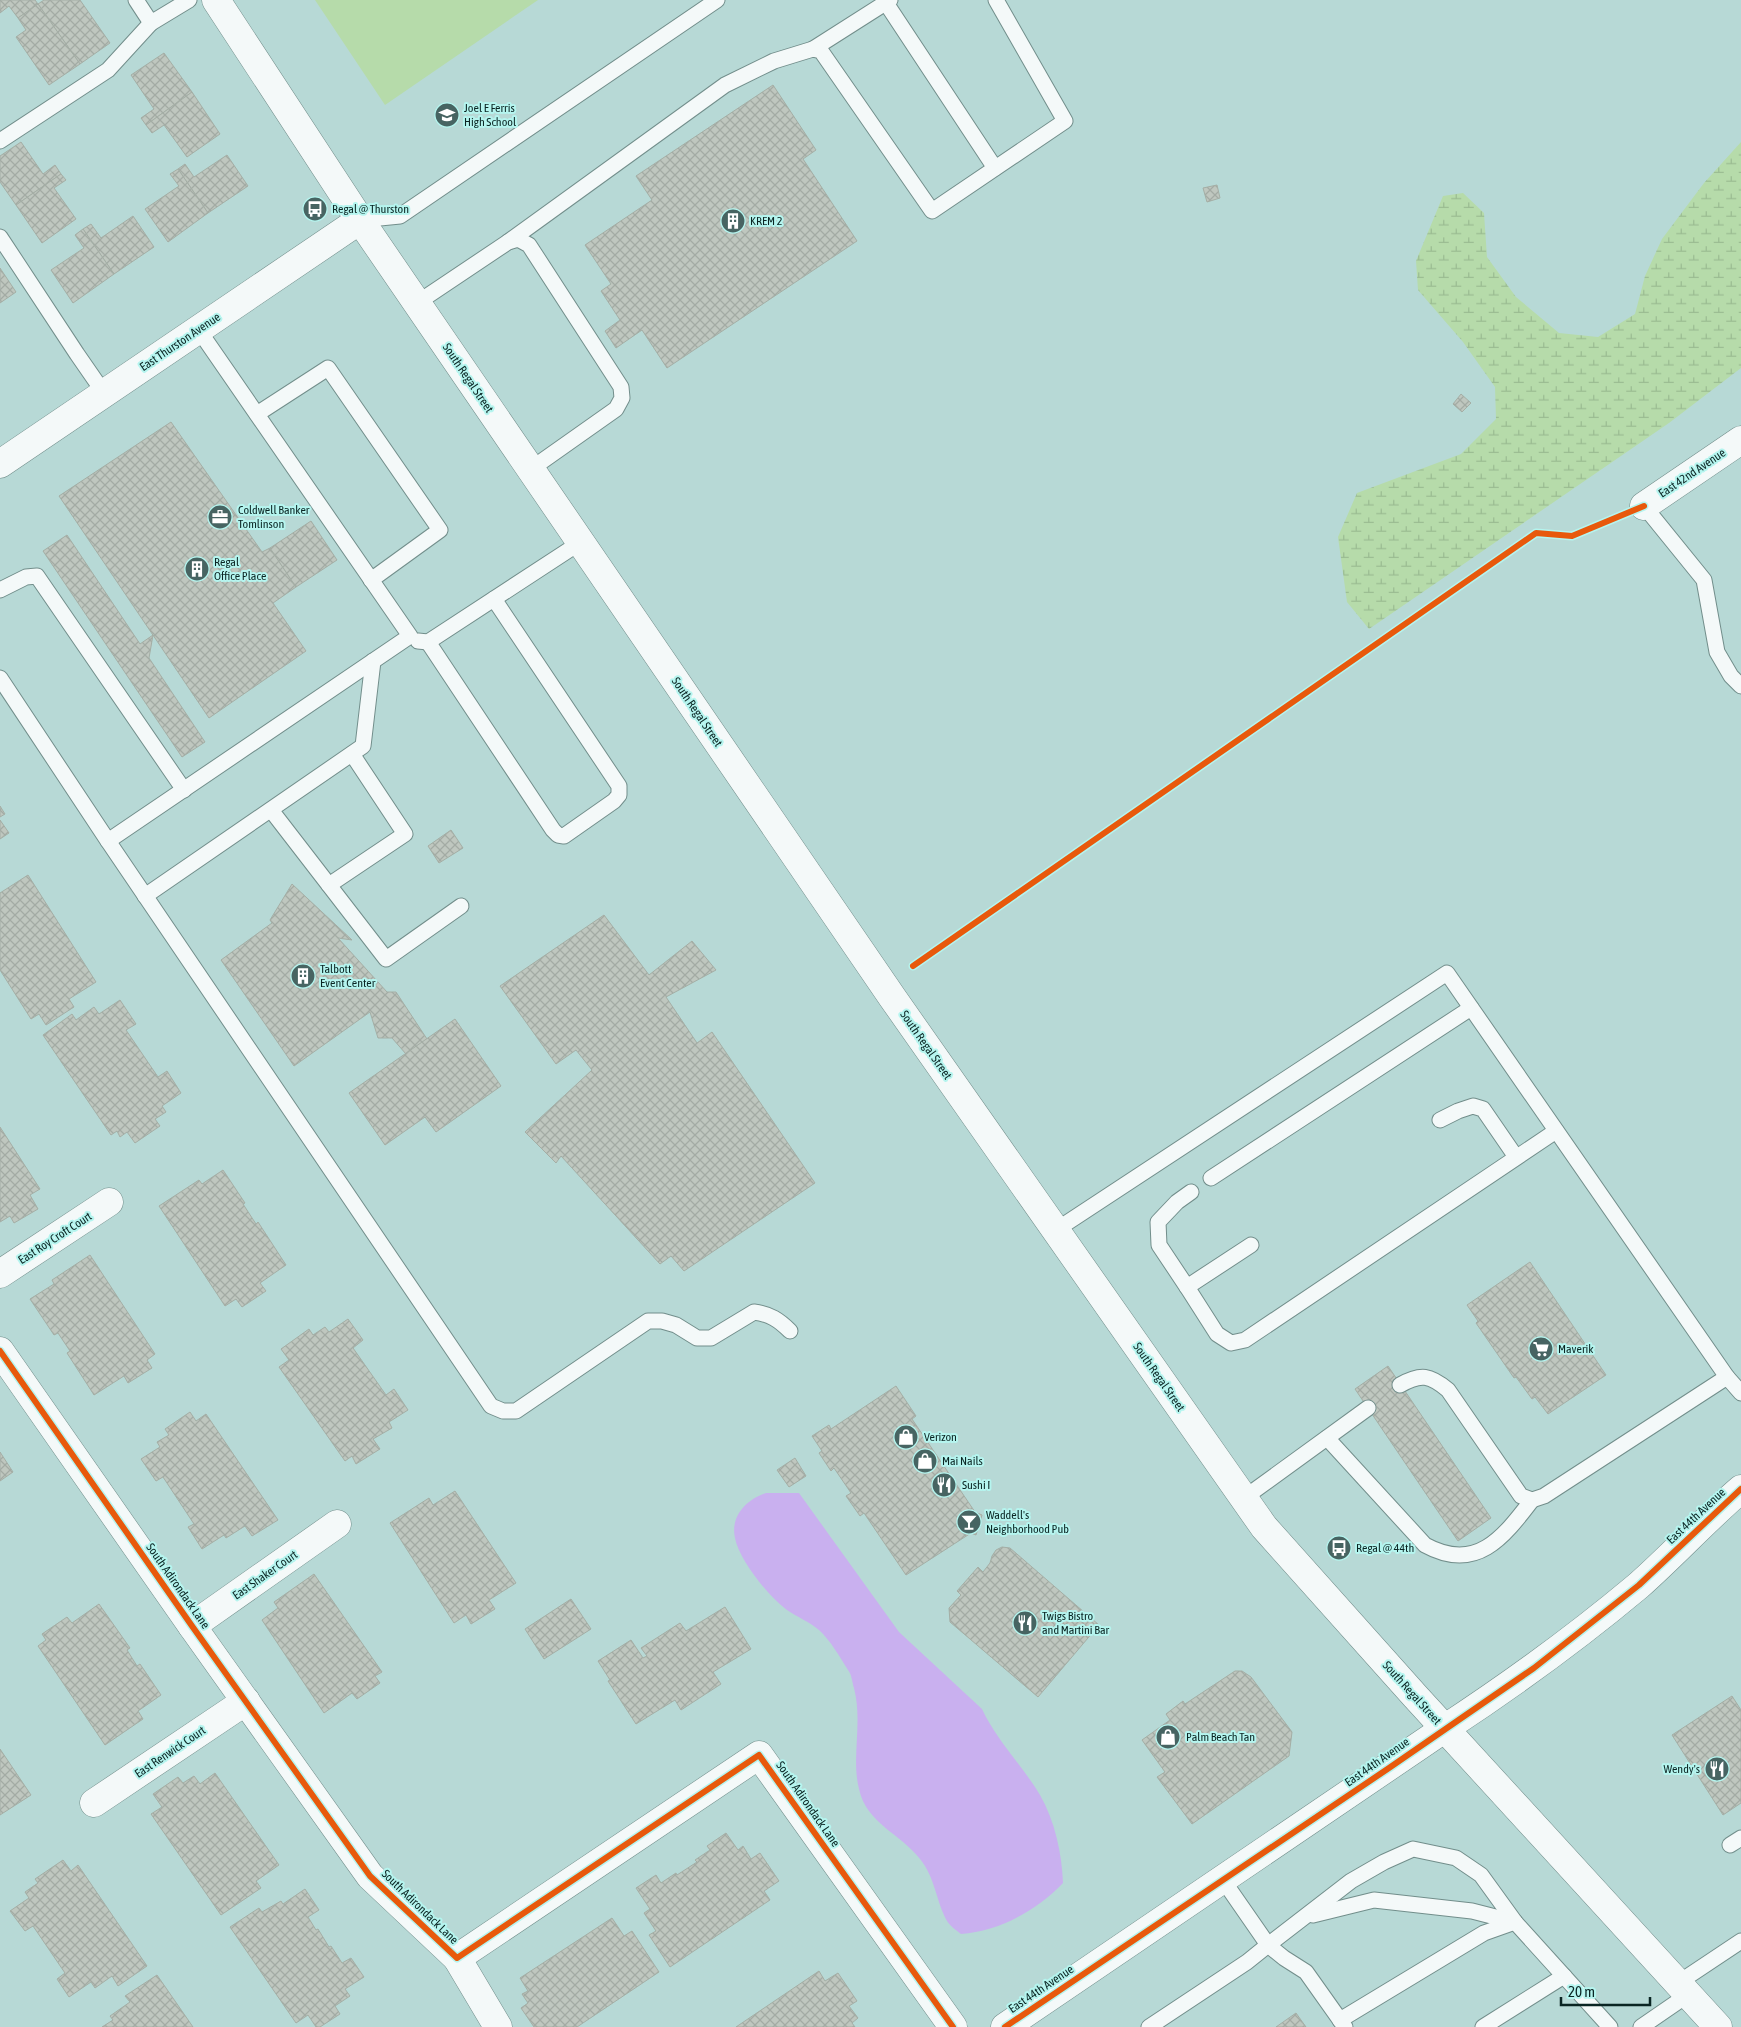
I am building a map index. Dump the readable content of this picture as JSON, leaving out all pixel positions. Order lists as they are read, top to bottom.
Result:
{
  "streets": {
    "street": [
      "East Thurston Avenue",
      "South Regal Street",
      "East 42nd Avenue",
      "East Roy Croft Court",
      "East 44th Avenue",
      "East Shaker Court",
      "South Adirondack Lane",
      "East Renwick Court"
    ]
  },
  "crossings": [
    ["East Thurston Avenue", "South Regal Street"],
    ["South Regal Street", "East 44th Avenue"],
    ["East Shaker Court", "South Adirondack Lane"],
    ["South Adirondack Lane", "East Renwick Court"]
  ],
  "places": {
    "school or university": ["Joel E Ferris High School"],
    "bus stop": ["Regal @ Thurston", "Regal @ 44th"],
    "building": ["KREM 2", "Regal Office Place", "Talbott Event Center"],
    "office": ["Coldwell Banker Tomlinson"],
    "supermarket": ["Maverik"],
    "shop": ["Verizon", "Mai Nails", "Palm Beach Tan"],
    "restaurant": ["Sushi I", "Twigs Bistro and Martini Bar", "Wendy's"],
    "bar": ["Waddell's Neighborhood Pub"]
  },
  "scale_bar": "20 m"
}
